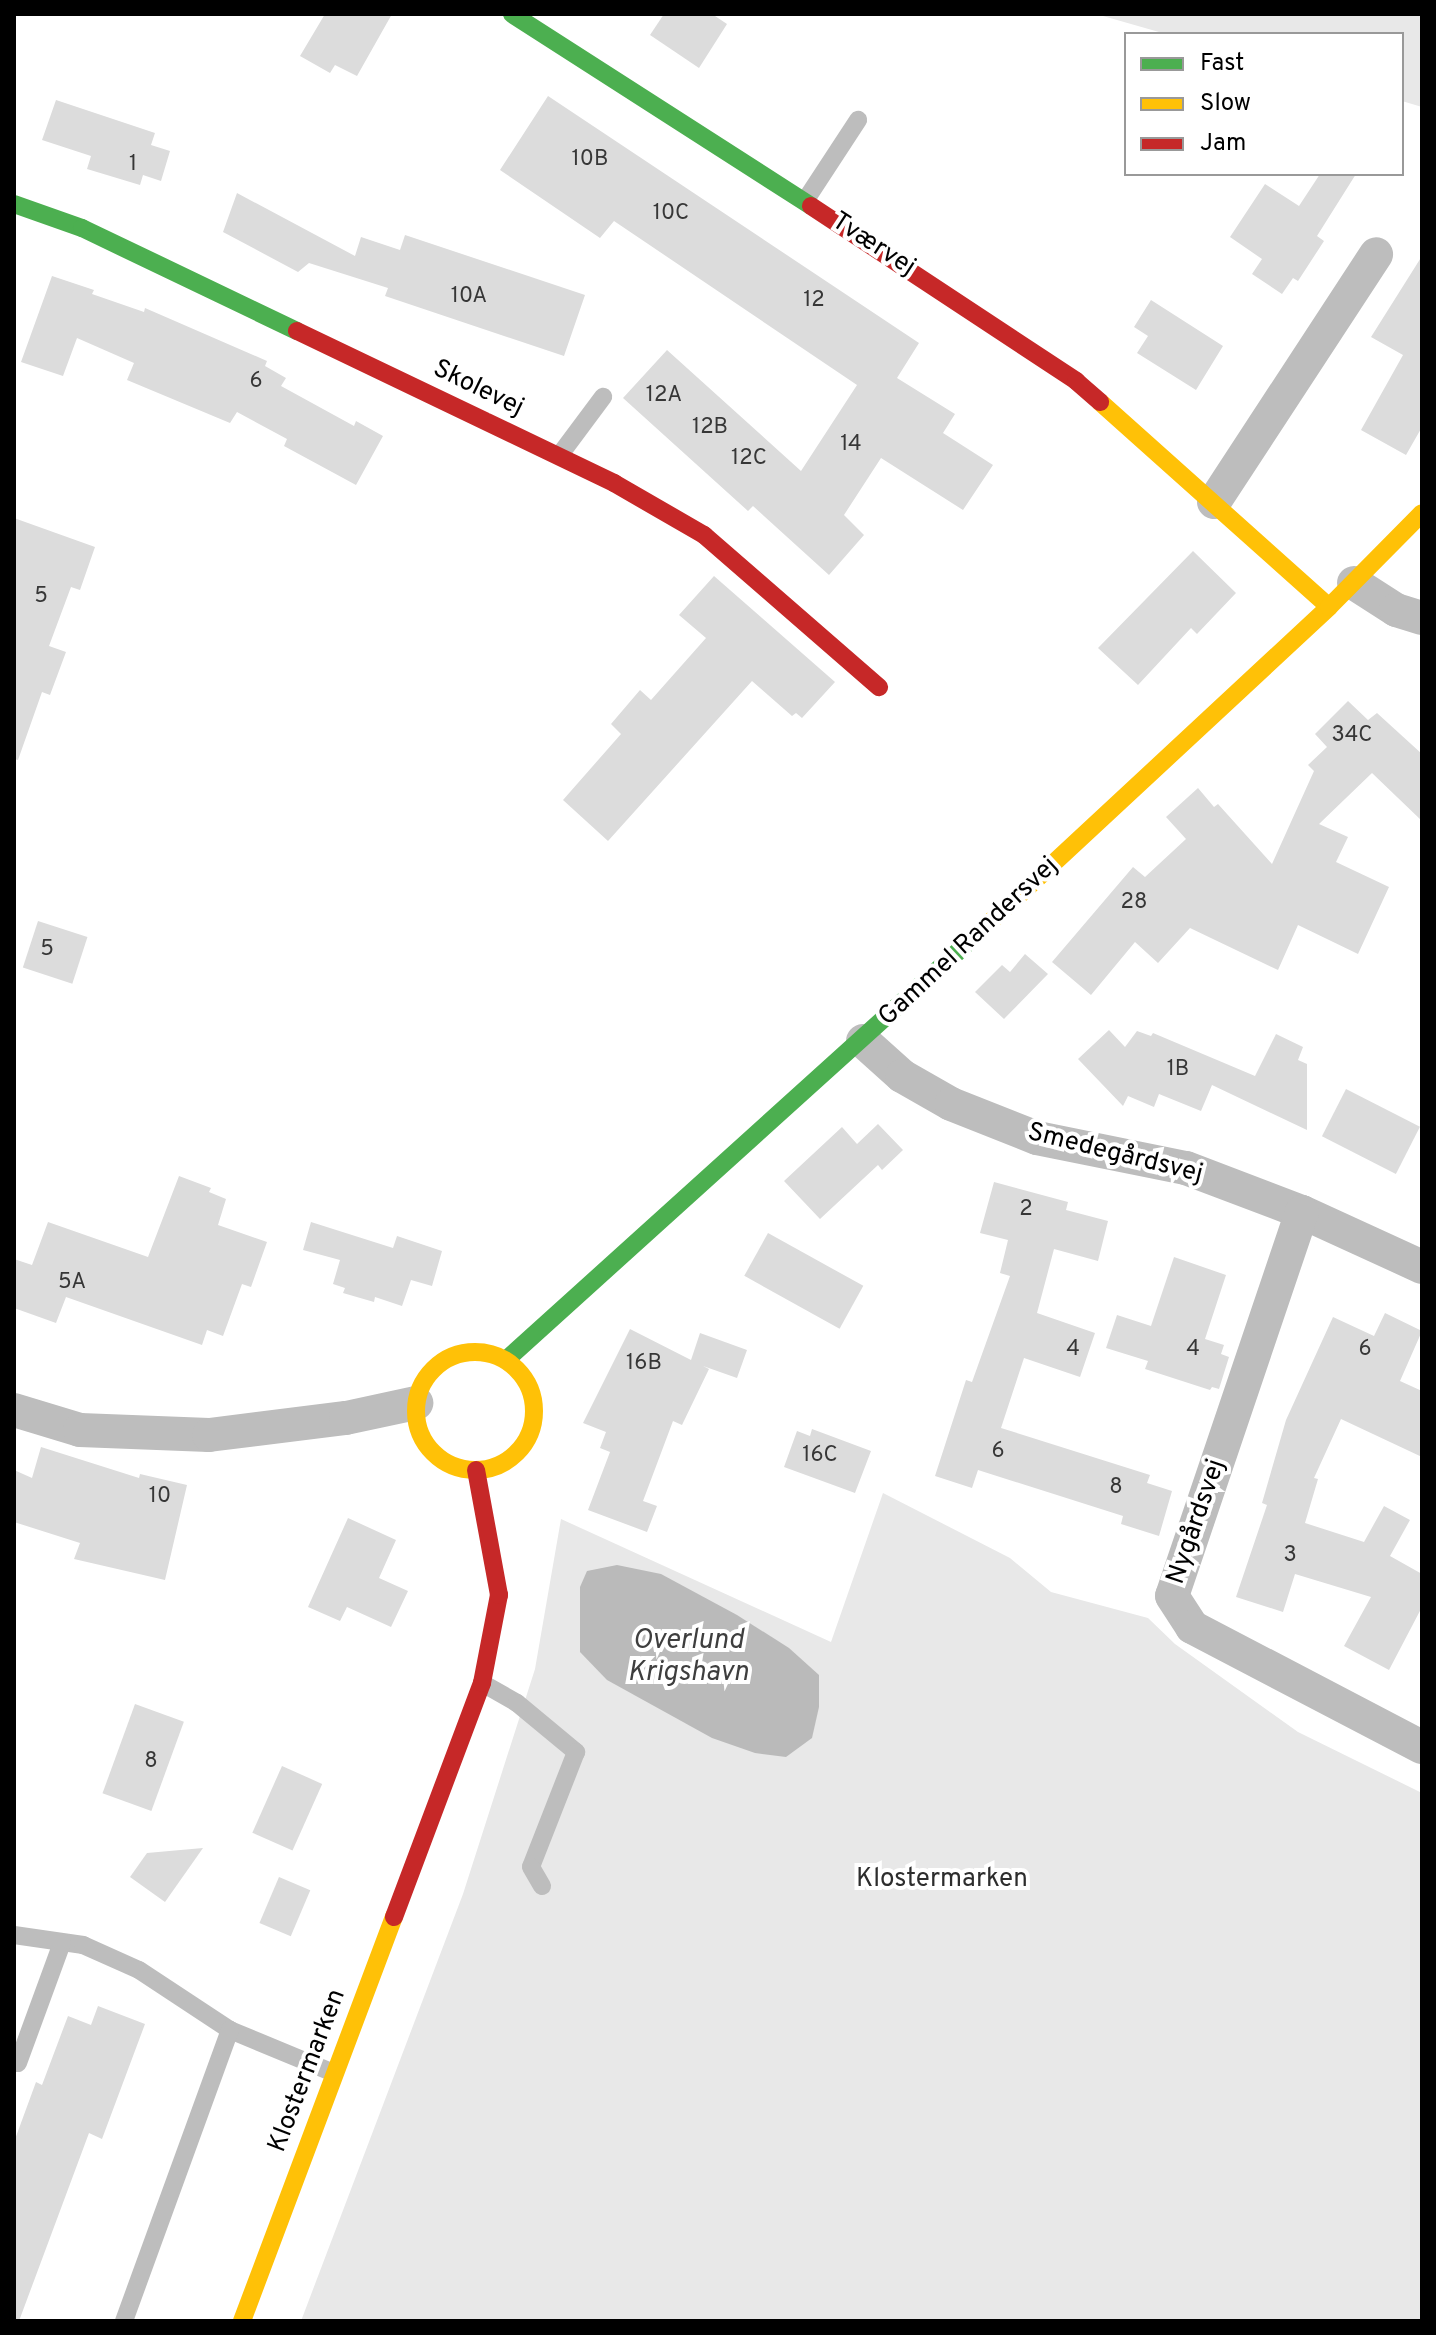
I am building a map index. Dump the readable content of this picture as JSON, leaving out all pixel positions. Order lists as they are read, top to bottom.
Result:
{
  "streets": {
    "street": [
      "Tværvej",
      "Skolevej",
      "Gammel Randersvej",
      "Smedegårdsvej",
      "Nygårdsvej",
      "Klostermarken"
    ]
  },
  "crossings": [
    ["Tværvej", "Gammel Randersvej"],
    ["Gammel Randersvej", "Smedegårdsvej"],
    ["Gammel Randersvej", "Klostermarken"],
    ["Smedegårdsvej", "Nygårdsvej"]
  ],
  "water": ["Overlund Krigshavn"],
  "parks": ["Klostermarken"],
  "house_numbers": [
    "10B",
    "1",
    "10C",
    "10A",
    "12",
    "6",
    "12A",
    "12B",
    "14",
    "12C",
    "5",
    "34C",
    "28",
    "5",
    "1B",
    "2",
    "5A",
    "4",
    "4",
    "6",
    "16B",
    "6",
    "16C",
    "8",
    "10",
    "3",
    "8"
  ],
  "legend": ["Fast", "Slow", "Jam"]
}
